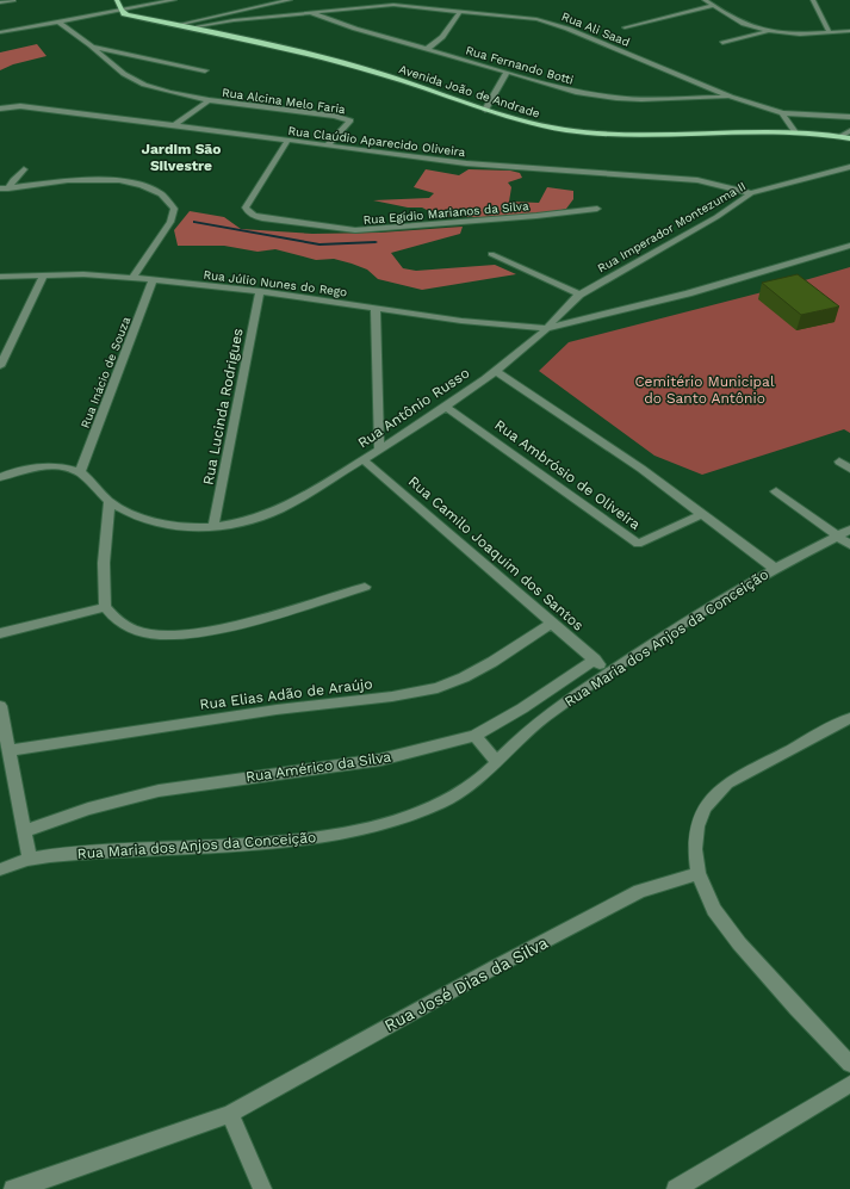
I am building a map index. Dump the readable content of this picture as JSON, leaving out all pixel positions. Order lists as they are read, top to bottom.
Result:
{
  "streets": {
    "main road": ["Avenida João de Andrade"],
    "street": [
      "Rua Ali Saad",
      "Rua Fernando Botti",
      "Rua Alcina Melo Faria",
      "Rua Claúdio Aparecido Oliveira",
      "Rua Egídio Marianos da Silva",
      "Rua Imperador Montezuma II",
      "Rua Júlio Nunes do Rego",
      "Rua Inácio de Souza",
      "Rua Lucinda Rodrigues",
      "Rua Antônio Russo",
      "Rua Ambrósio de Oliveira",
      "Rua Camilo Joaquim dos Santos",
      "Rua Maria dos Anjos da Conceição",
      "Rua Elias Adão de Araújo",
      "Rua Américo da Silva",
      "Rua José Dias da Silva"
    ]
  },
  "crossings": [
    ["Rua Ali Saad", "Rua Fernando Botti"],
    ["Rua Ali Saad", "Avenida João de Andrade"],
    ["Rua Alcina Melo Faria", "Rua Claúdio Aparecido Oliveira"],
    ["Rua Claúdio Aparecido Oliveira", "Rua Egídio Marianos da Silva"],
    ["Rua Claúdio Aparecido Oliveira", "Rua Imperador Montezuma II"],
    ["Rua Imperador Montezuma II", "Rua Júlio Nunes do Rego"],
    ["Rua Imperador Montezuma II", "Rua Antônio Russo"],
    ["Rua Júlio Nunes do Rego", "Rua Inácio de Souza"],
    ["Rua Júlio Nunes do Rego", "Rua Lucinda Rodrigues"],
    ["Rua Júlio Nunes do Rego", "Rua Antônio Russo"],
    ["Rua Inácio de Souza", "Rua Antônio Russo"],
    ["Rua Lucinda Rodrigues", "Rua Antônio Russo"],
    ["Rua Antônio Russo", "Rua Ambrósio de Oliveira"],
    ["Rua Antônio Russo", "Rua Camilo Joaquim dos Santos"],
    ["Rua Camilo Joaquim dos Santos", "Rua Maria dos Anjos da Conceição"],
    ["Rua Camilo Joaquim dos Santos", "Rua Elias Adão de Araújo"],
    ["Rua Camilo Joaquim dos Santos", "Rua Américo da Silva"]
  ],
  "districts": ["Jardim São Silvestre"],
  "parks": ["Cemitério Municipal do Santo Antônio"]
}
